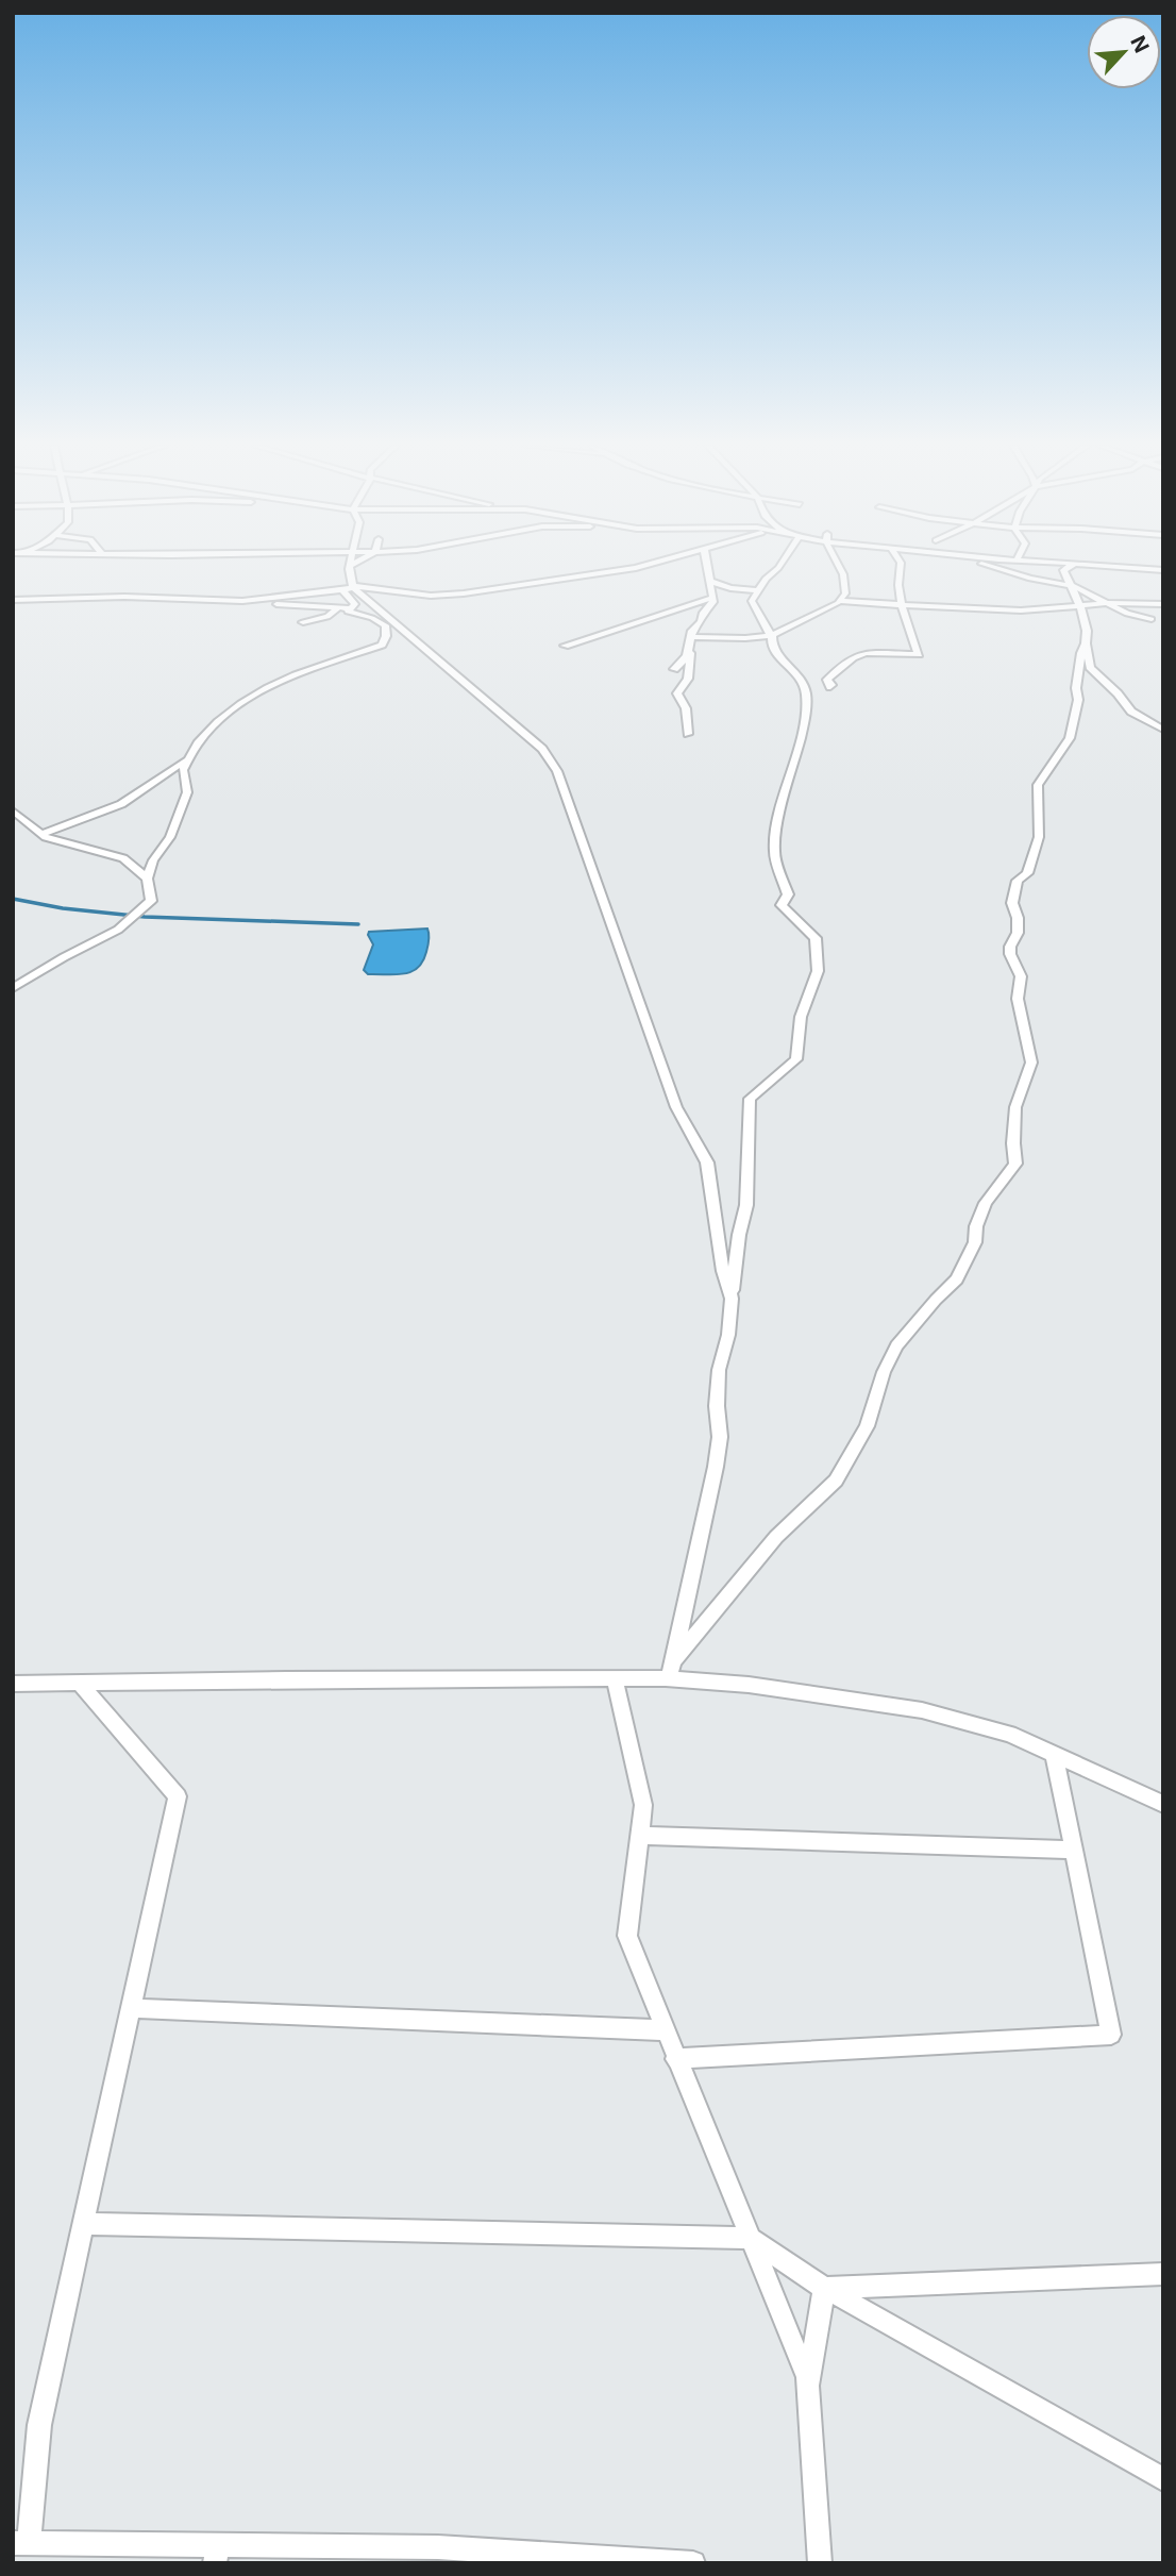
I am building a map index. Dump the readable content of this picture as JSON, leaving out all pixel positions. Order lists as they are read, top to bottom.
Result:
{
  "north": "top right"
}
